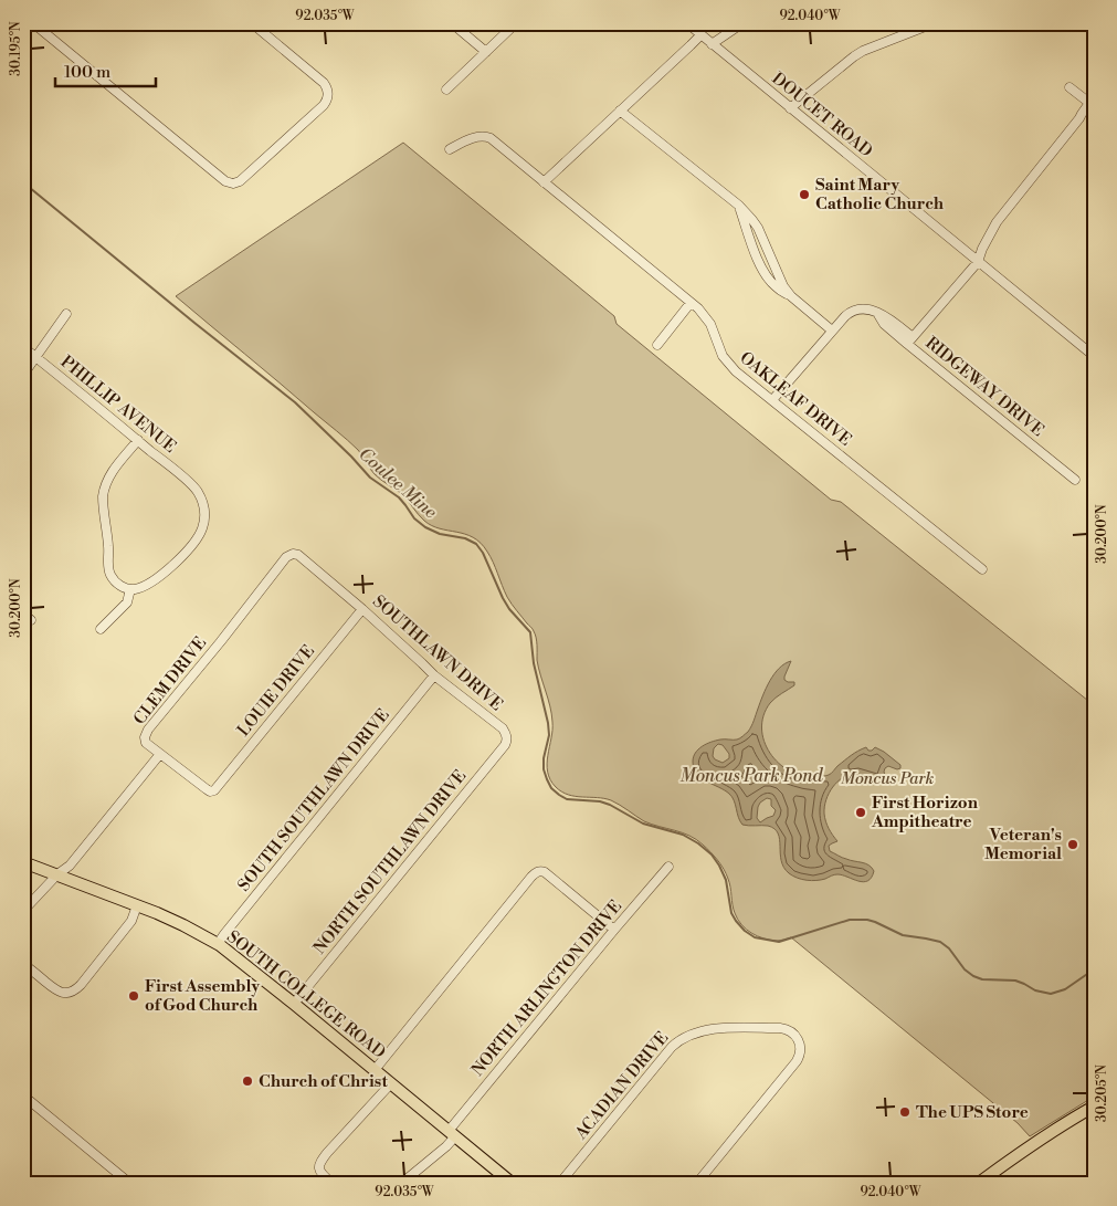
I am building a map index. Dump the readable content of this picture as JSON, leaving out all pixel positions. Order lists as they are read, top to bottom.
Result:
{
  "streets": {
    "main road": ["SOUTH COLLEGE ROAD"],
    "street": [
      "DOUCET ROAD",
      "RIDGEWAY DRIVE",
      "OAKLEAF DRIVE",
      "PHILLIP AVENUE",
      "SOUTHLAWN DRIVE",
      "CLEM DRIVE",
      "LOUIE DRIVE",
      "SOUTH SOUTHLAWN DRIVE",
      "NORTH SOUTHLAWN DRIVE",
      "NORTH ARLINGTON DRIVE",
      "ACADIAN DRIVE"
    ]
  },
  "crossings": [
    ["DOUCET ROAD", "RIDGEWAY DRIVE"],
    ["SOUTHLAWN DRIVE", "CLEM DRIVE"],
    ["SOUTHLAWN DRIVE", "LOUIE DRIVE"],
    ["SOUTHLAWN DRIVE", "SOUTH SOUTHLAWN DRIVE"],
    ["SOUTHLAWN DRIVE", "NORTH SOUTHLAWN DRIVE"],
    ["CLEM DRIVE", "LOUIE DRIVE"],
    ["SOUTH SOUTHLAWN DRIVE", "SOUTH COLLEGE ROAD"],
    ["NORTH SOUTHLAWN DRIVE", "SOUTH COLLEGE ROAD"],
    ["NORTH ARLINGTON DRIVE", "SOUTH COLLEGE ROAD"]
  ],
  "water": ["Coulee Mine", "Moncus Park Pond"],
  "parks": ["Moncus Park"],
  "places": [
    "Saint Mary Catholic Church",
    "First Horizon Ampitheatre",
    "Veteran's Memorial",
    "First Assembly of God Church",
    "Church of Christ",
    "The UPS Store"
  ],
  "scale_bar": "100 m",
  "coordinates": [
    "92.035°W",
    "92.040°W",
    "30.195°N",
    "30.200°N",
    "30.205°N"
  ]
}
